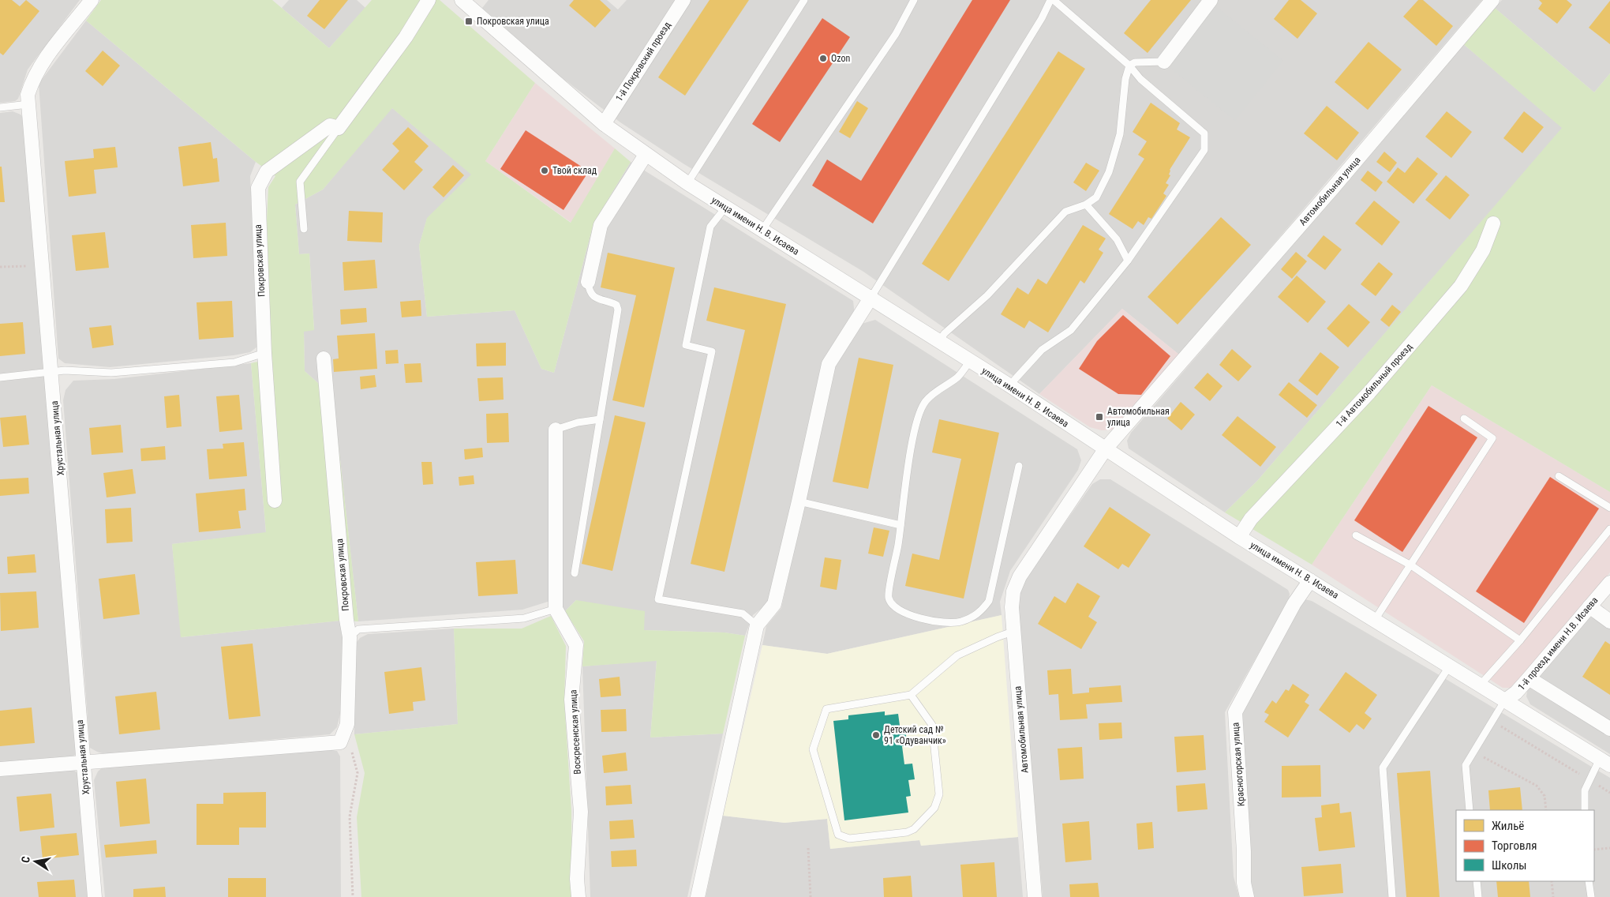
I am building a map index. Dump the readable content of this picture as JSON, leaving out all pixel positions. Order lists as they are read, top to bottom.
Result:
{
  "streets": {
    "street": [
      "1-й Покровский проезд",
      "Автомобильная улица",
      "улица имени Н. В. Исаева",
      "Покровская улица",
      "1-й Автомобильный проезд",
      "Хрустальная улица",
      "1-й проезд имени Н.В. Исаева",
      "Воскресенская улица",
      "Красногорская улица"
    ]
  },
  "crossings": [
    ["1-й Покровский проезд", "улица имени Н. В. Исаева"],
    ["Автомобильная улица", "улица имени Н. В. Исаева"],
    ["улица имени Н. В. Исаева", "1-й Автомобильный проезд"],
    ["улица имени Н. В. Исаева", "1-й проезд имени Н.В. Исаева"],
    ["улица имени Н. В. Исаева", "Красногорская улица"]
  ],
  "places": {
    "transit": ["Покровская улица", "Автомобильная улица"],
    "other": ["Ozon", "Твой склад", "Детский сад № 91 «Одуванчик»"]
  },
  "legend": ["Жильё", "Торговля", "Школы"],
  "north": "left"
}
